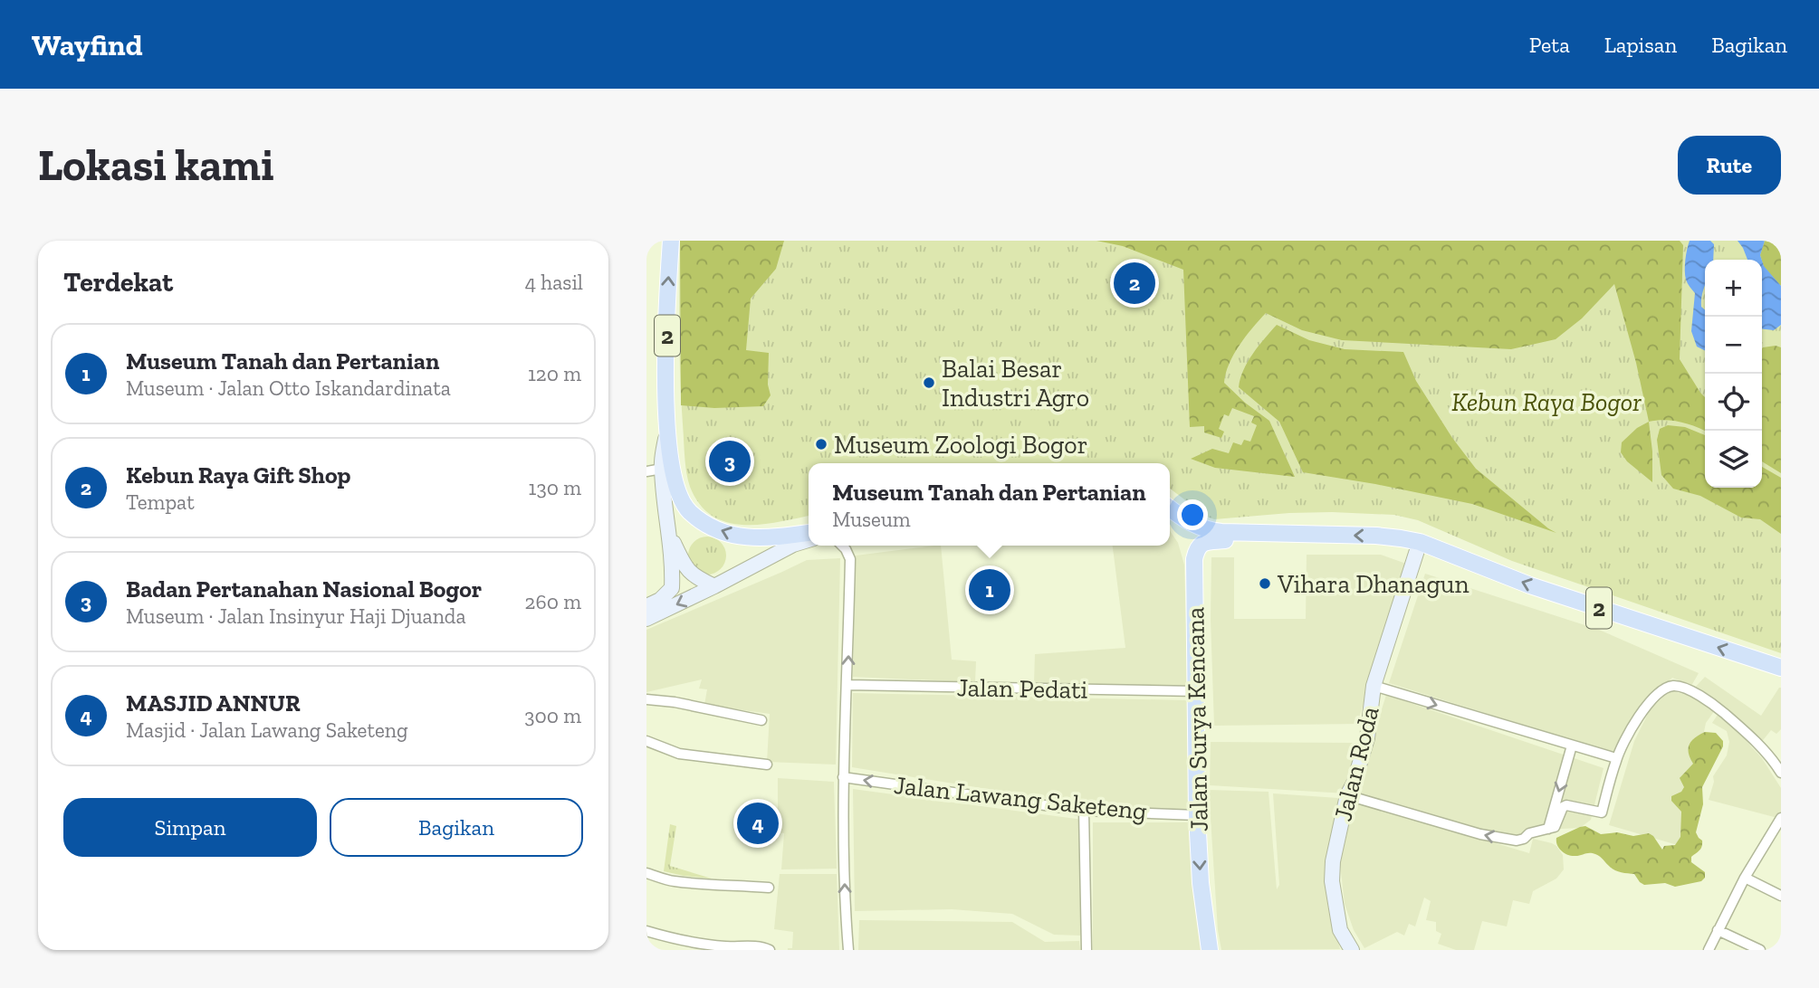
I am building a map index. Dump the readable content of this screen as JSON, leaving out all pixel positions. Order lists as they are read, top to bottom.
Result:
{
  "streets": {
    "main road": ["2", "Jalan Surya Kencana", "Jalan Roda"],
    "street": ["Jalan Pedati", "Jalan Lawang Saketeng"]
  },
  "crossings": [
    ["2", "Jalan Surya Kencana"],
    ["2", "Jalan Roda"],
    ["Jalan Pedati", "Jalan Surya Kencana"],
    ["Jalan Surya Kencana", "Jalan Lawang Saketeng"]
  ],
  "one_way": ["Jalan Lawang Saketeng"],
  "parks": ["Kebun Raya Bogor"],
  "places": ["Balai Besar Industri Agro", "Museum Zoologi Bogor", "Vihara Dhanagun"],
  "page": {
    "header": "Wayfind",
    "nav": ["Peta", "Lapisan", "Bagikan"],
    "buttons": [
      "Rute",
      ["Simpan", "Bagikan"]
    ],
    "title": "Lokasi kami",
    "heading": ["Terdekat", "4 hasil"],
    "pins": [
      "2",
      "3",
      "1",
      "4"
    ],
    "map_buttons": ["+", "−"],
    "list": [
      {
        "mark": "1",
        "name": "Museum Tanah dan Pertanian",
        "note": "Museum · Jalan Otto Iskandardinata",
        "value": "120 m"
      },
      {
        "mark": "2",
        "name": "Kebun Raya Gift Shop",
        "note": "Tempat",
        "value": "130 m"
      },
      {
        "mark": "3",
        "name": "Badan Pertanahan Nasional Bogor",
        "note": "Museum · Jalan Insinyur Haji Djuanda",
        "value": "260 m"
      },
      {
        "mark": "4",
        "name": "MASJID ANNUR",
        "note": "Masjid · Jalan Lawang Saketeng",
        "value": "300 m"
      }
    ],
    "popup": ["Museum Tanah dan Pertanian", "Museum"]
  }
}
